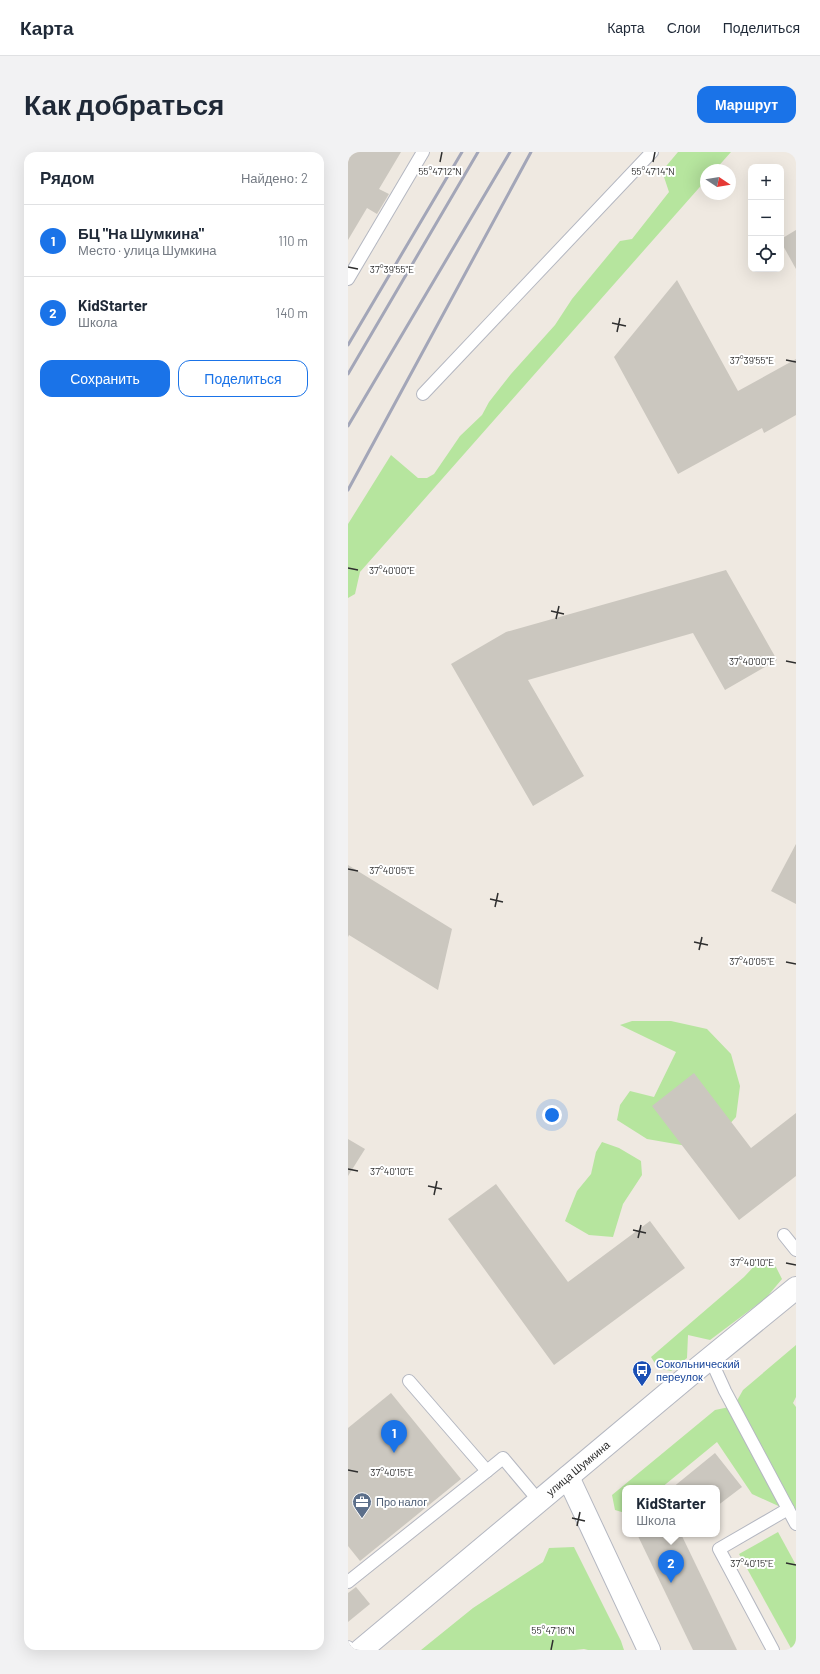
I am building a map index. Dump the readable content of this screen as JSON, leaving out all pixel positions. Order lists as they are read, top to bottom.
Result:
{
  "streets": {
    "street": ["улица Шумкина"]
  },
  "places": {
    "bus stop": ["Сокольнический переулок"],
    "office": ["Про налог"]
  },
  "north": "right",
  "page": {
    "header": "Карта",
    "nav": ["Карта", "Слои", "Поделиться"],
    "buttons": [
      "Маршрут",
      ["Сохранить", "Поделиться"]
    ],
    "title": "Как добраться",
    "heading": ["Рядом", "Найдено: 2"],
    "map_buttons": ["+", "−"],
    "list": [
      {
        "mark": "1",
        "name": "БЦ \"На Шумкина\"",
        "note": "Место · улица Шумкина",
        "value": "110 m"
      },
      {
        "mark": "2",
        "name": "KidStarter",
        "note": "Школа",
        "value": "140 m"
      }
    ],
    "pins": ["1", "2"],
    "popup": ["KidStarter", "Школа"]
  },
  "coordinates": [
    "55°47'12\"N",
    "55°47'14\"N",
    "37°39'55\"E",
    "37°40'00\"E",
    "37°40'05\"E",
    "37°40'10\"E",
    "37°40'15\"E",
    "55°47'16\"N"
  ]
}
